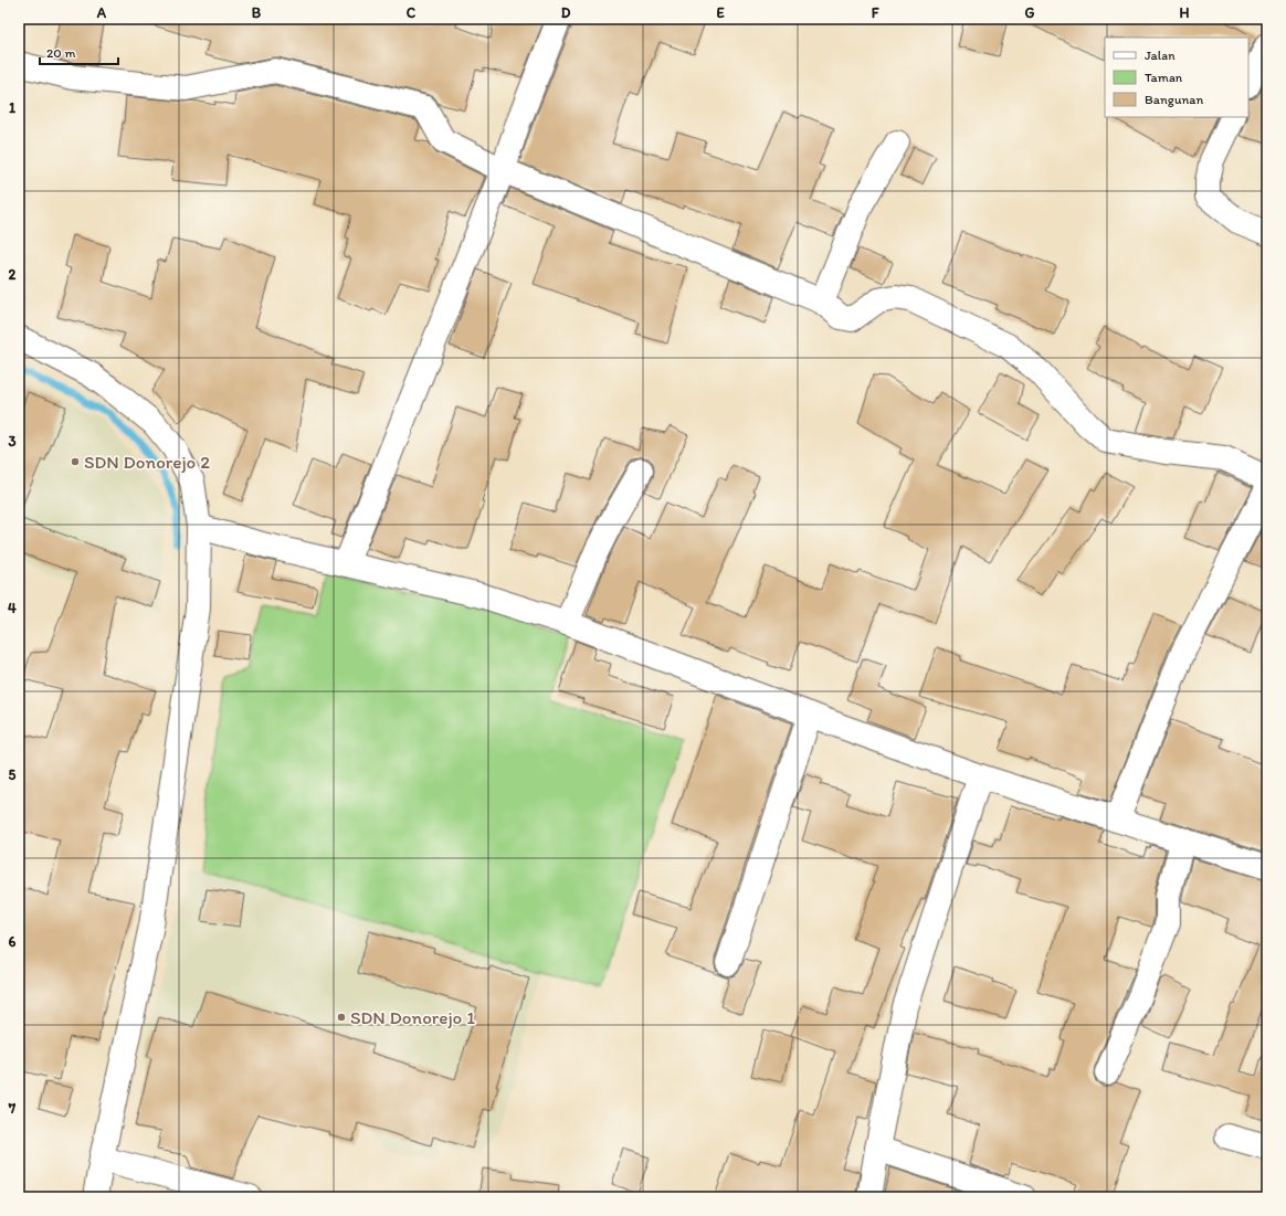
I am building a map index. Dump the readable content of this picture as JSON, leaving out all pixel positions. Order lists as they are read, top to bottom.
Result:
{
  "places": ["SDN Donorejo 2", "SDN Donorejo 1"],
  "legend": ["Jalan", "Taman", "Bangunan"],
  "scale_bar": "20 m",
  "grid": {
    "columns": [
      "A",
      "B",
      "C",
      "D",
      "E",
      "F",
      "G",
      "H"
    ],
    "rows": [
      "1",
      "2",
      "3",
      "4",
      "5",
      "6",
      "7"
    ]
  }
}
